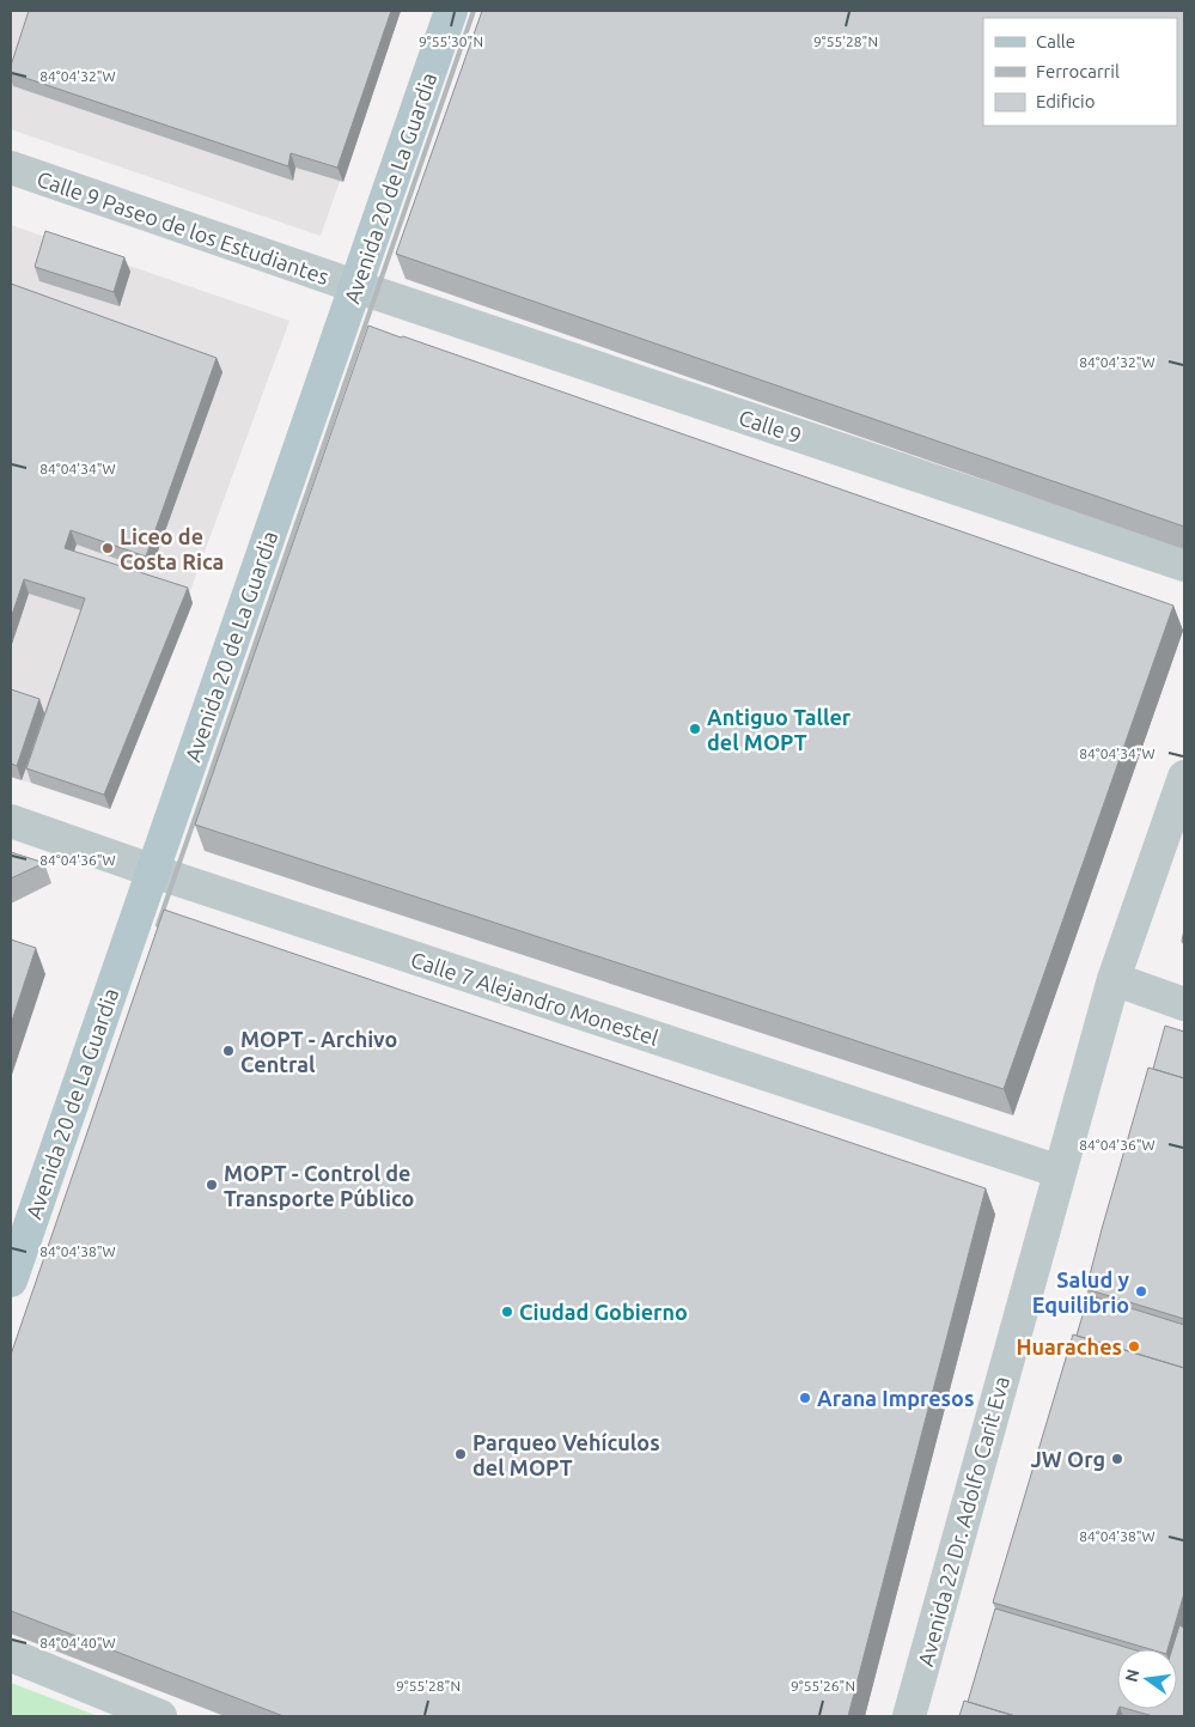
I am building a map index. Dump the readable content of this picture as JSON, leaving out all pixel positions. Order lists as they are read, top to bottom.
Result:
{
  "streets": {
    "main road": ["Avenida 20 de La Guardia"],
    "street": [
      "Calle 9 Paseo de los Estudiantes",
      "Calle 9",
      "Calle 7 Alejandro Monestel",
      "Avenida 22 Dr. Adolfo Carit Eva"
    ]
  },
  "crossings": [
    ["Avenida 20 de La Guardia", "Calle 9 Paseo de los Estudiantes"],
    ["Avenida 20 de La Guardia", "Calle 9"],
    ["Avenida 20 de La Guardia", "Calle 7 Alejandro Monestel"],
    ["Calle 9 Paseo de los Estudiantes", "Calle 9"],
    ["Calle 7 Alejandro Monestel", "Avenida 22 Dr. Adolfo Carit Eva"]
  ],
  "places": [
    "Liceo de Costa Rica",
    "Antiguo Taller del MOPT",
    "MOPT - Archivo Central",
    "MOPT - Control de Transporte Público",
    "Salud y Equilibrio",
    "Ciudad Gobierno",
    "Huaraches",
    "Arana Impresos",
    "Parqueo Vehículos del MOPT",
    "JW Org"
  ],
  "legend": ["Calle", "Ferrocarril", "Edificio"],
  "north": "left",
  "coordinates": [
    "9°55'30\"N",
    "9°55'28\"N",
    "84°04'32\"W",
    "84°04'34\"W",
    "84°04'36\"W",
    "84°04'38\"W",
    "84°04'40\"W",
    "9°55'26\"N"
  ]
}
